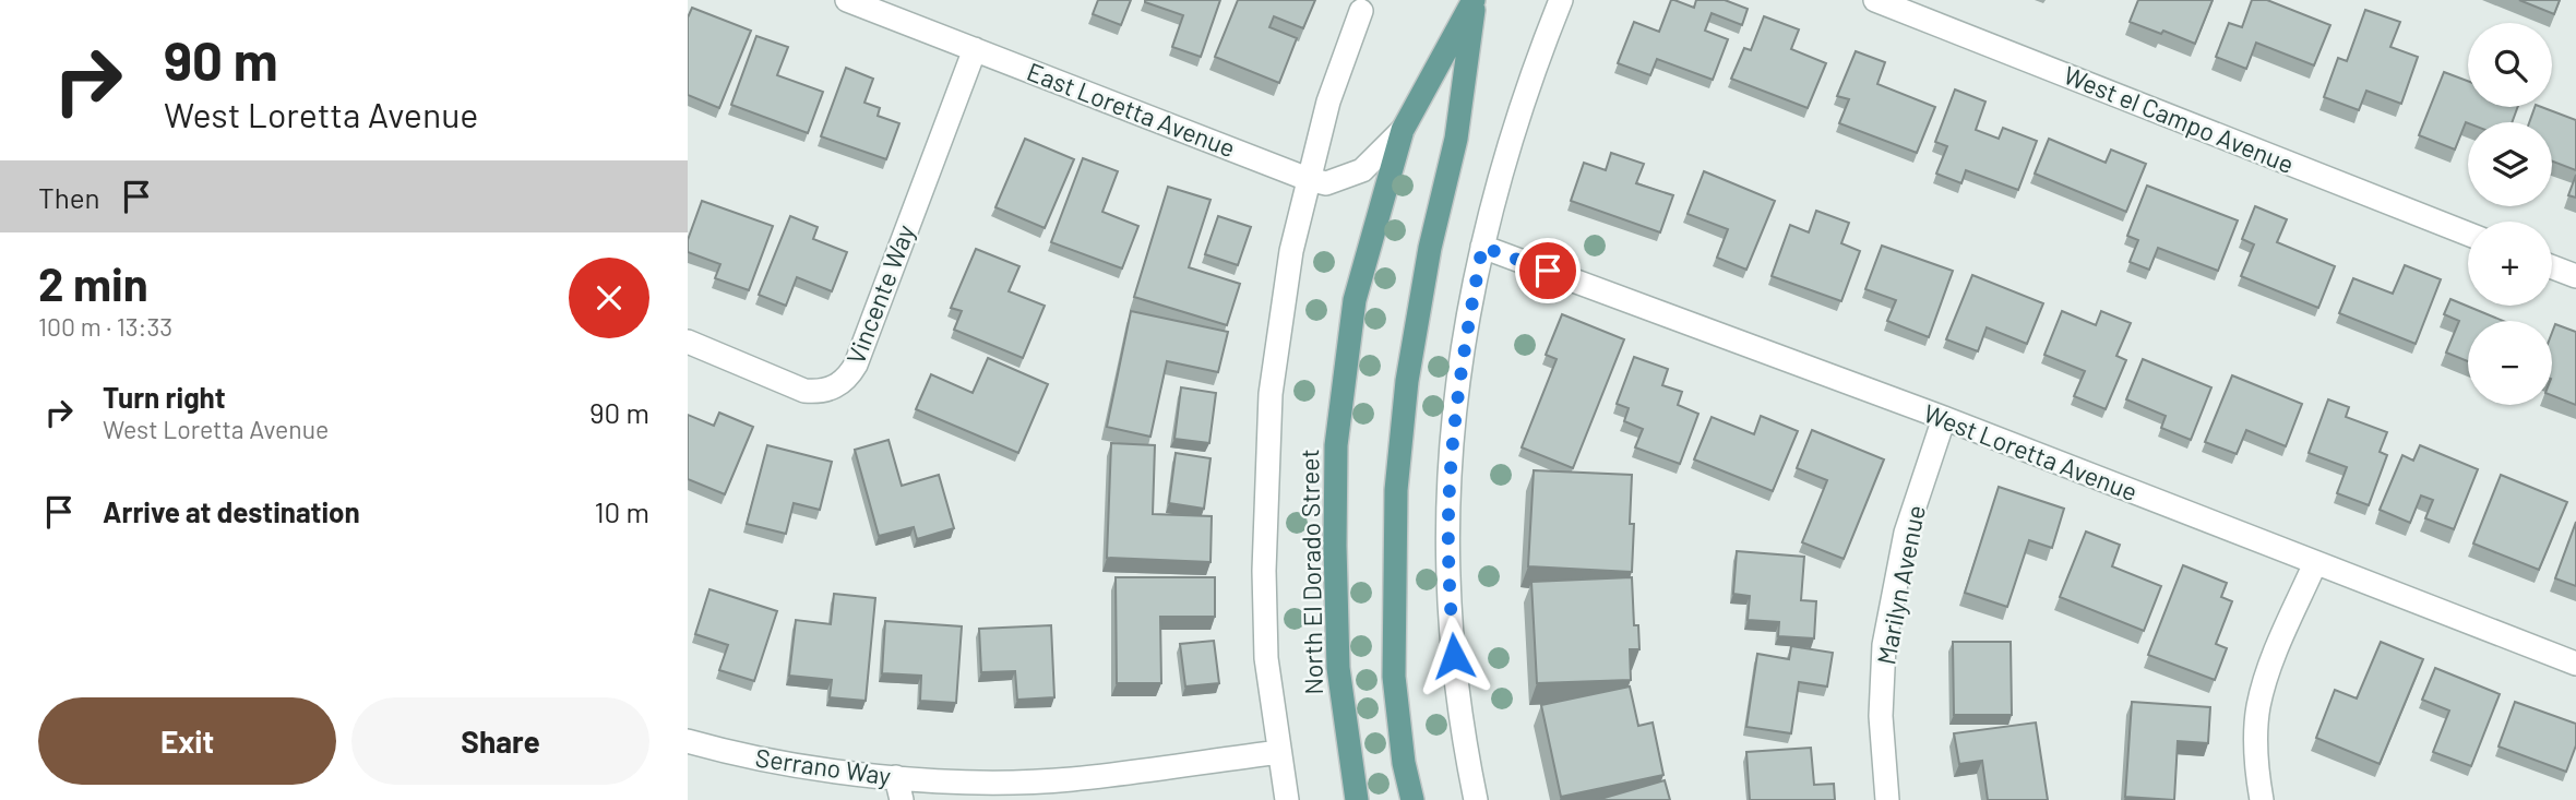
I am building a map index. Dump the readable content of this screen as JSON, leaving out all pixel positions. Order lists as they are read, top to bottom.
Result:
{
  "streets": {
    "main road": ["North El Dorado Street"],
    "street": [
      "East Loretta Avenue",
      "West el Campo Avenue",
      "Vincente Way",
      "West Loretta Avenue",
      "Marilyn Avenue",
      "Serrano Way"
    ]
  },
  "crossings": [
    ["East Loretta Avenue", "Vincente Way"],
    ["East Loretta Avenue", "North El Dorado Street"],
    ["West Loretta Avenue", "Marilyn Avenue"]
  ],
  "page": {
    "turn": ["90 m", "West Loretta Avenue"],
    "map_buttons": ["+", "−"],
    "then": "Then",
    "heading": ["2 min", "100 m · 13:33"],
    "list": [
      {
        "name": "Turn right",
        "note": "West Loretta Avenue",
        "value": "90 m"
      },
      {
        "name": "Arrive at destination",
        "value": "10 m"
      }
    ],
    "buttons": ["Exit", "Share"]
  }
}
